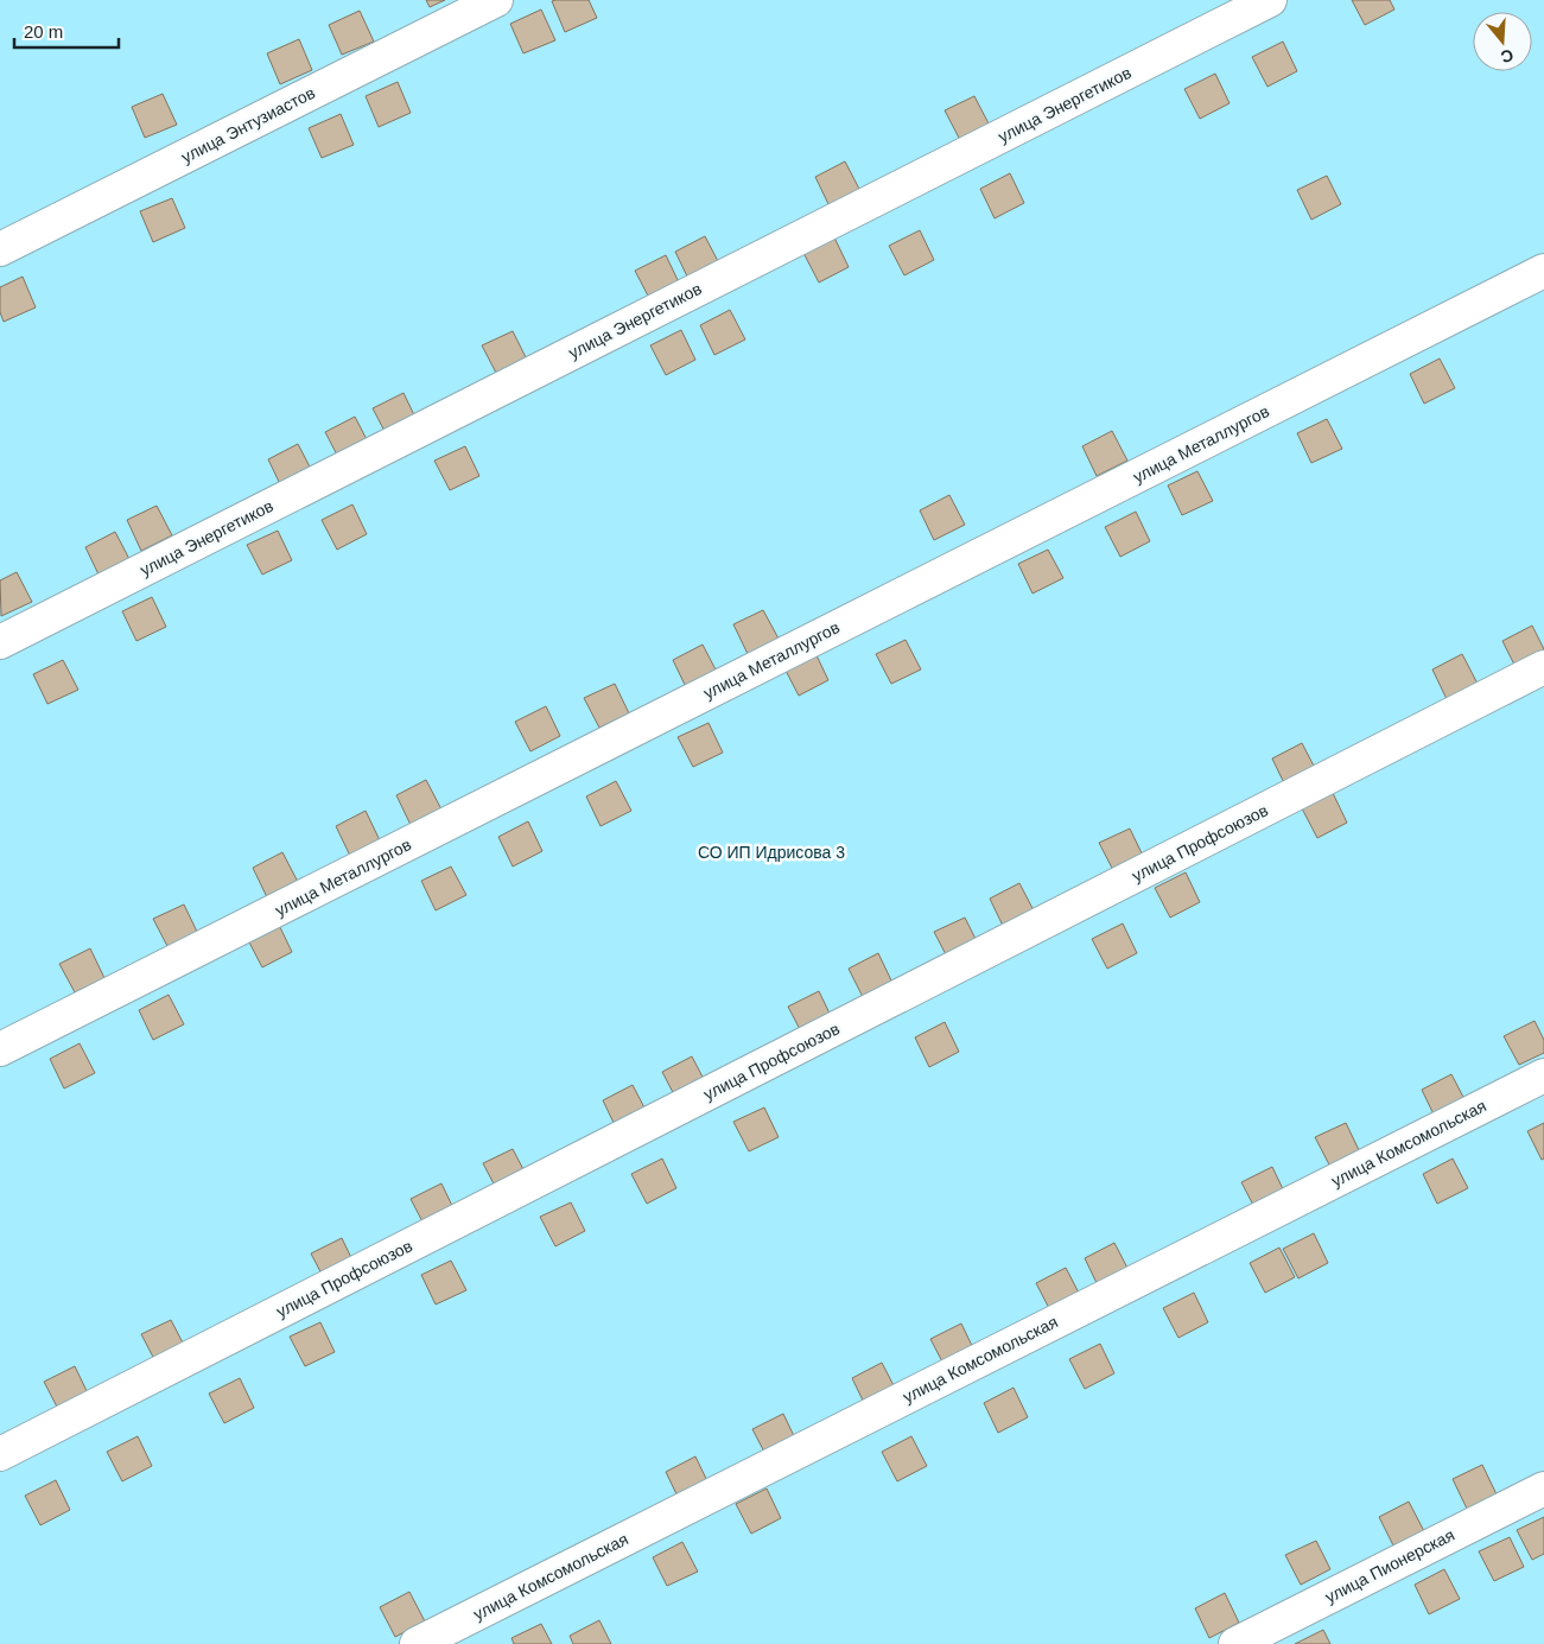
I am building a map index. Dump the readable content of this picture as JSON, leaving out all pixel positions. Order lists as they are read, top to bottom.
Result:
{
  "streets": {
    "street": [
      "улица Энергетиков",
      "улица Энтузиастов",
      "улица Металлургов",
      "улица Профсоюзов",
      "улица Комсомольская",
      "улица Пионерская"
    ]
  },
  "parks": ["СО ИП Идрисова 3"],
  "scale_bar": "20 m",
  "north": "bottom"
}
